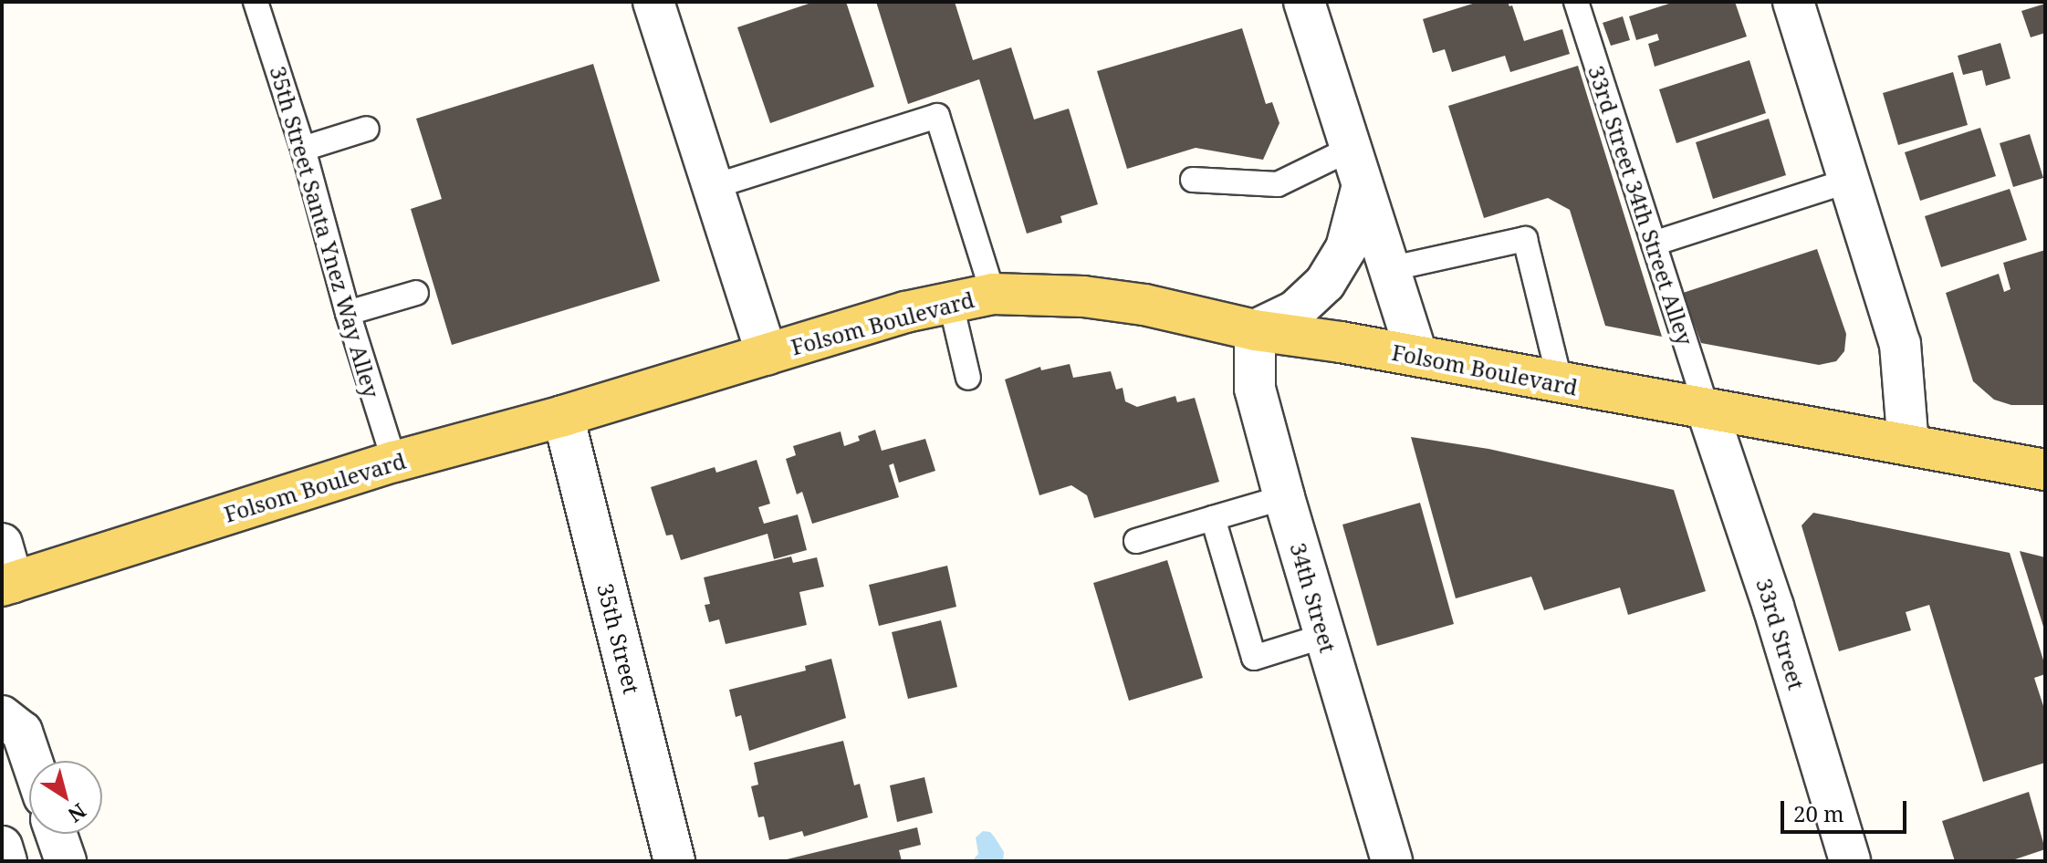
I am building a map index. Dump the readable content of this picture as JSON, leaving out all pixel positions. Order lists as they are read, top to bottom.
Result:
{
  "streets": {
    "main road": ["Folsom Boulevard"],
    "street": ["34th Street", "33rd Street", "35th Street"],
    "lane": ["33rd Street 34th Street Alley", "35th Street Santa Ynez Way Alley"]
  },
  "crossings": [
    ["33rd Street 34th Street Alley", "Folsom Boulevard"],
    ["33rd Street 34th Street Alley", "33rd Street"],
    ["35th Street Santa Ynez Way Alley", "Folsom Boulevard"],
    ["Folsom Boulevard", "34th Street"],
    ["Folsom Boulevard", "33rd Street"],
    ["Folsom Boulevard", "35th Street"]
  ],
  "scale_bar": "20 m",
  "north": "bottom right"
}
